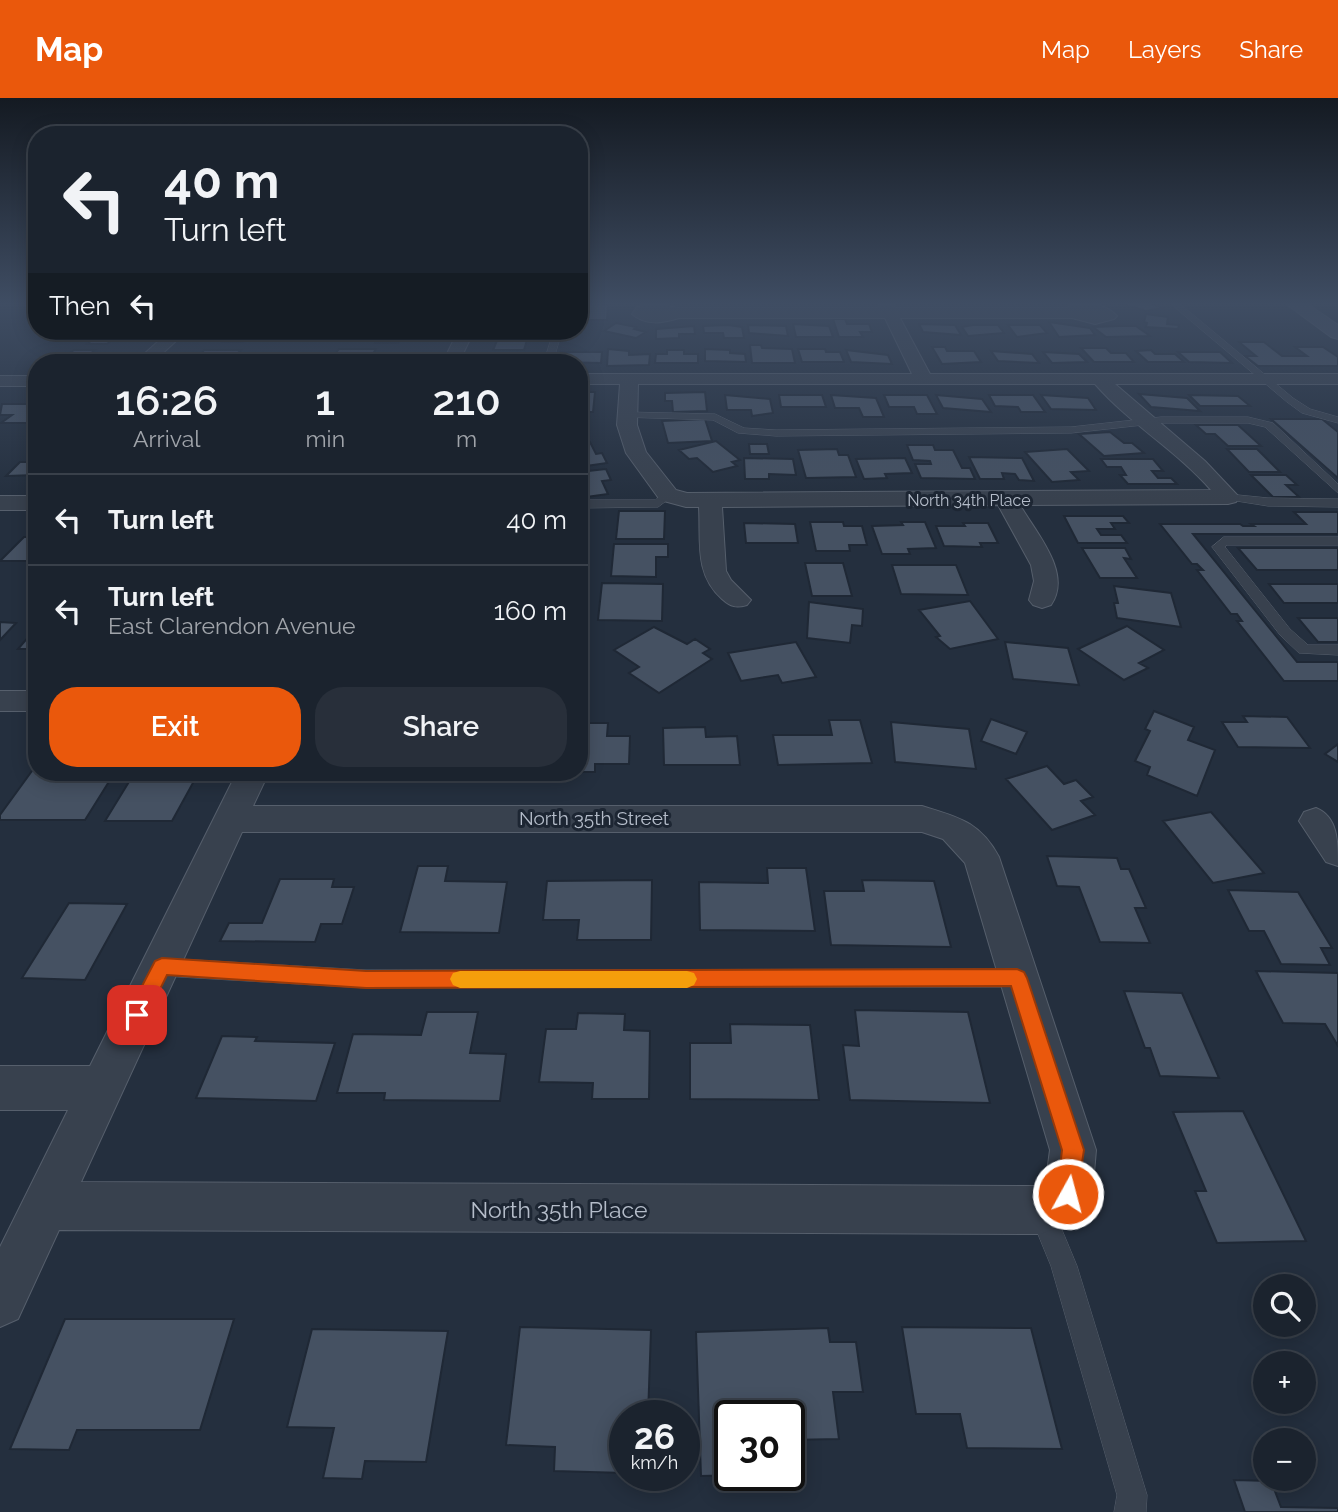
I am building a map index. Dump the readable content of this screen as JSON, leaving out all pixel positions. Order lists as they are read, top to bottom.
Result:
{
  "streets": {
    "street": ["North 34th Place", "North 35th Street", "North 35th Place"]
  },
  "page": {
    "header": "Map",
    "nav": ["Map", "Layers", "Share"],
    "turn": ["40 m", "Turn left"],
    "then": "Then",
    "eta": [
      "16:26",
      "Arrival",
      "1",
      "min",
      "210",
      "m"
    ],
    "list": [
      {
        "name": "Turn left",
        "value": "40 m"
      },
      {
        "name": "Turn left",
        "note": "East Clarendon Avenue",
        "value": "160 m"
      }
    ],
    "buttons": ["Exit", "Share"],
    "map_buttons": ["+", "−"],
    "speed": "26 km/h",
    "limit": "30"
  }
}
